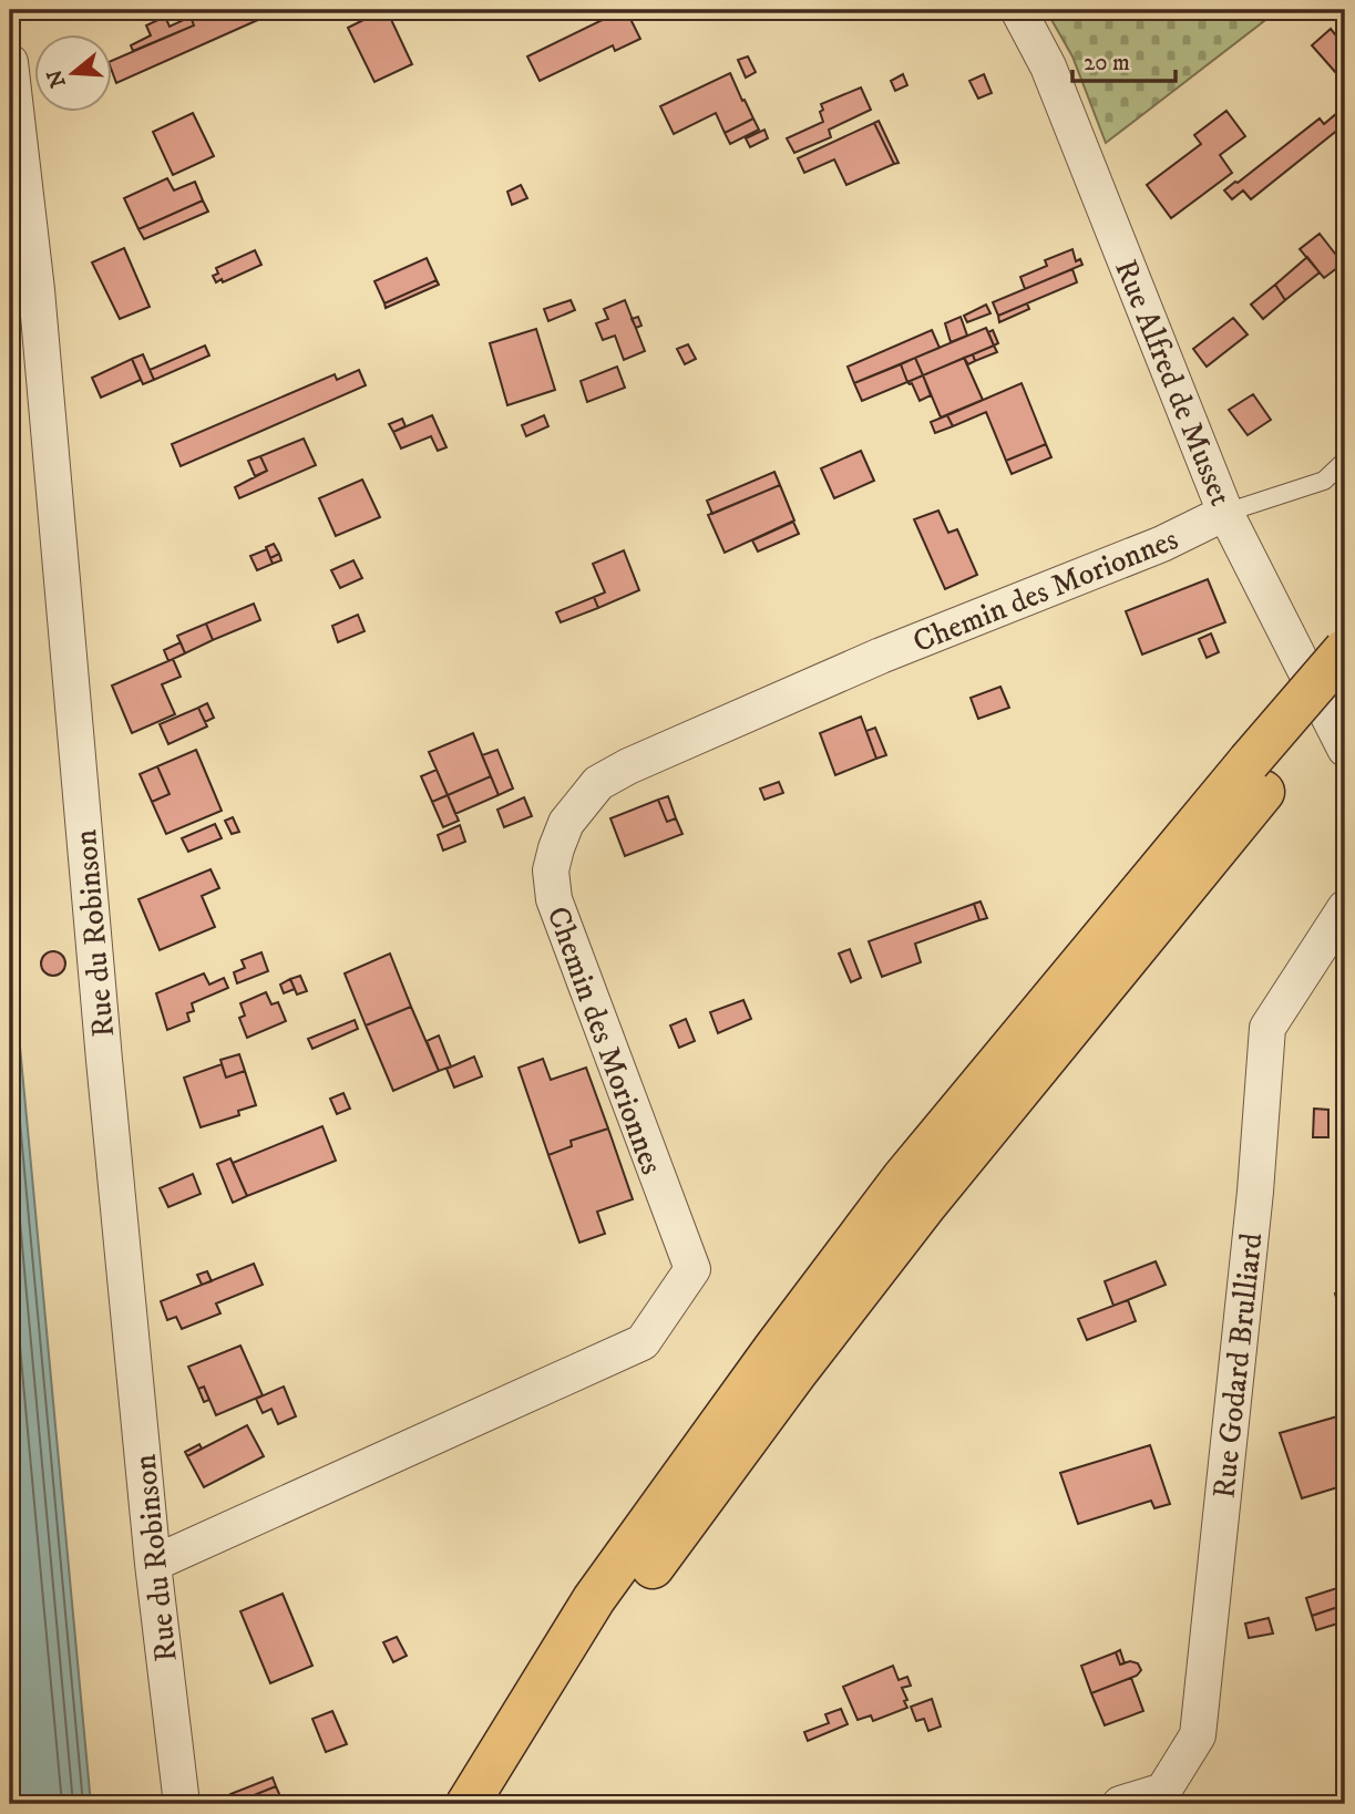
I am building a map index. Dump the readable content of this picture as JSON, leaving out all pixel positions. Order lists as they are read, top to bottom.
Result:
{
  "streets": {
    "street": [
      "Rue Alfred de Musset",
      "Chemin des Morionnes",
      "Rue du Robinson",
      "Rue Godard Brulliard"
    ]
  },
  "crossings": [
    ["Rue Alfred de Musset", "Chemin des Morionnes"],
    ["Chemin des Morionnes", "Rue du Robinson"]
  ],
  "scale_bar": "20 m",
  "north": "left"
}
